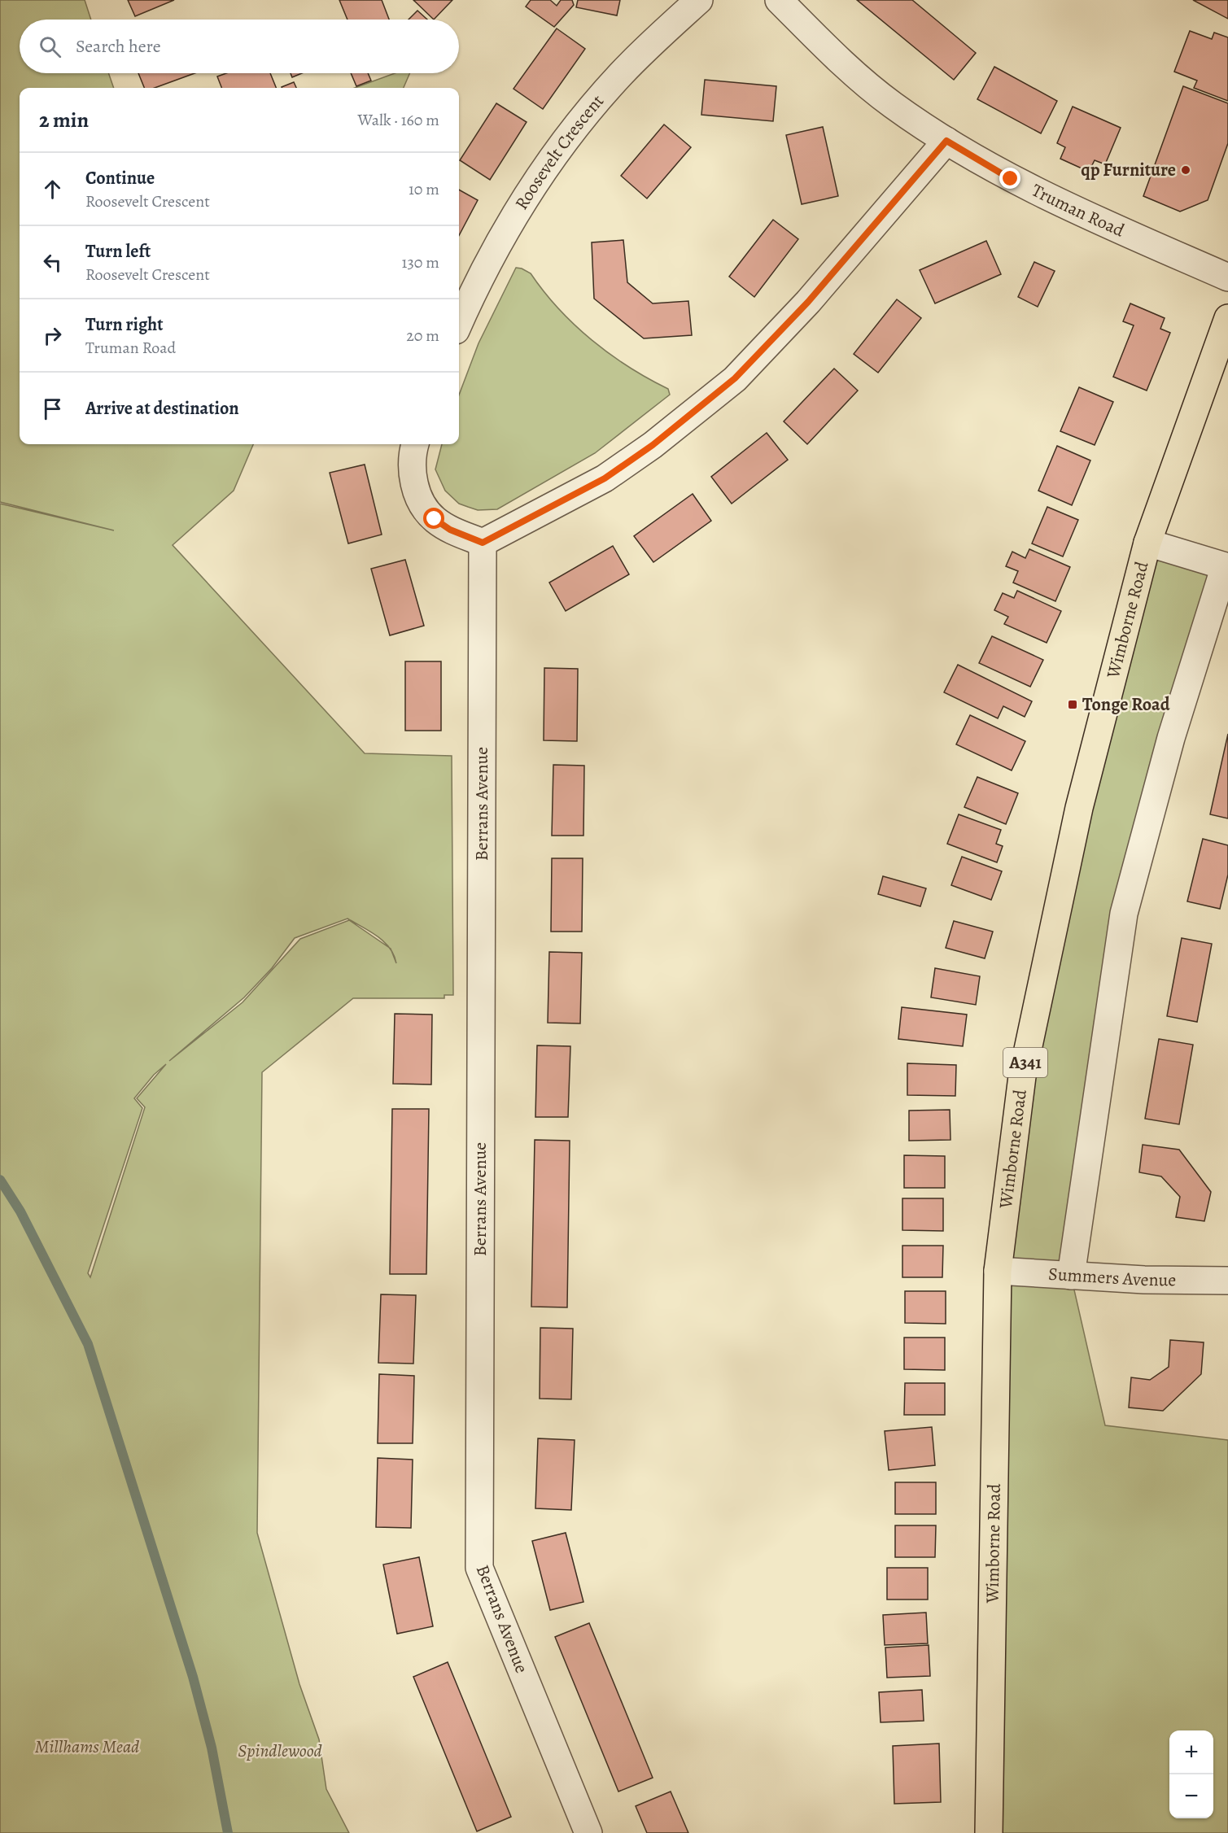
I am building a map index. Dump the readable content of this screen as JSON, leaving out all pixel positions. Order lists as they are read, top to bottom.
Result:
{
  "streets": {
    "main road": ["Wimborne Road", "A341"],
    "street": [
      "Roosevelt Crescent",
      "Truman Road",
      "Berrans Avenue",
      "Summers Avenue"
    ]
  },
  "crossings": [
    ["Wimborne Road", "Summers Avenue"]
  ],
  "parks": ["Millhams Mead", "Spindlewood"],
  "places": {
    "other": ["qp Furniture"],
    "transit": ["Tonge Road"]
  },
  "page": {
    "search": "Search here",
    "heading": ["2 min", "Walk · 160 m"],
    "list": [
      ["Continue", "Roosevelt Crescent", "10 m"],
      ["Turn left", "Roosevelt Crescent", "130 m"],
      ["Turn right", "Truman Road", "20 m"],
      "Arrive at destination"
    ],
    "map_buttons": ["+", "−"]
  }
}
